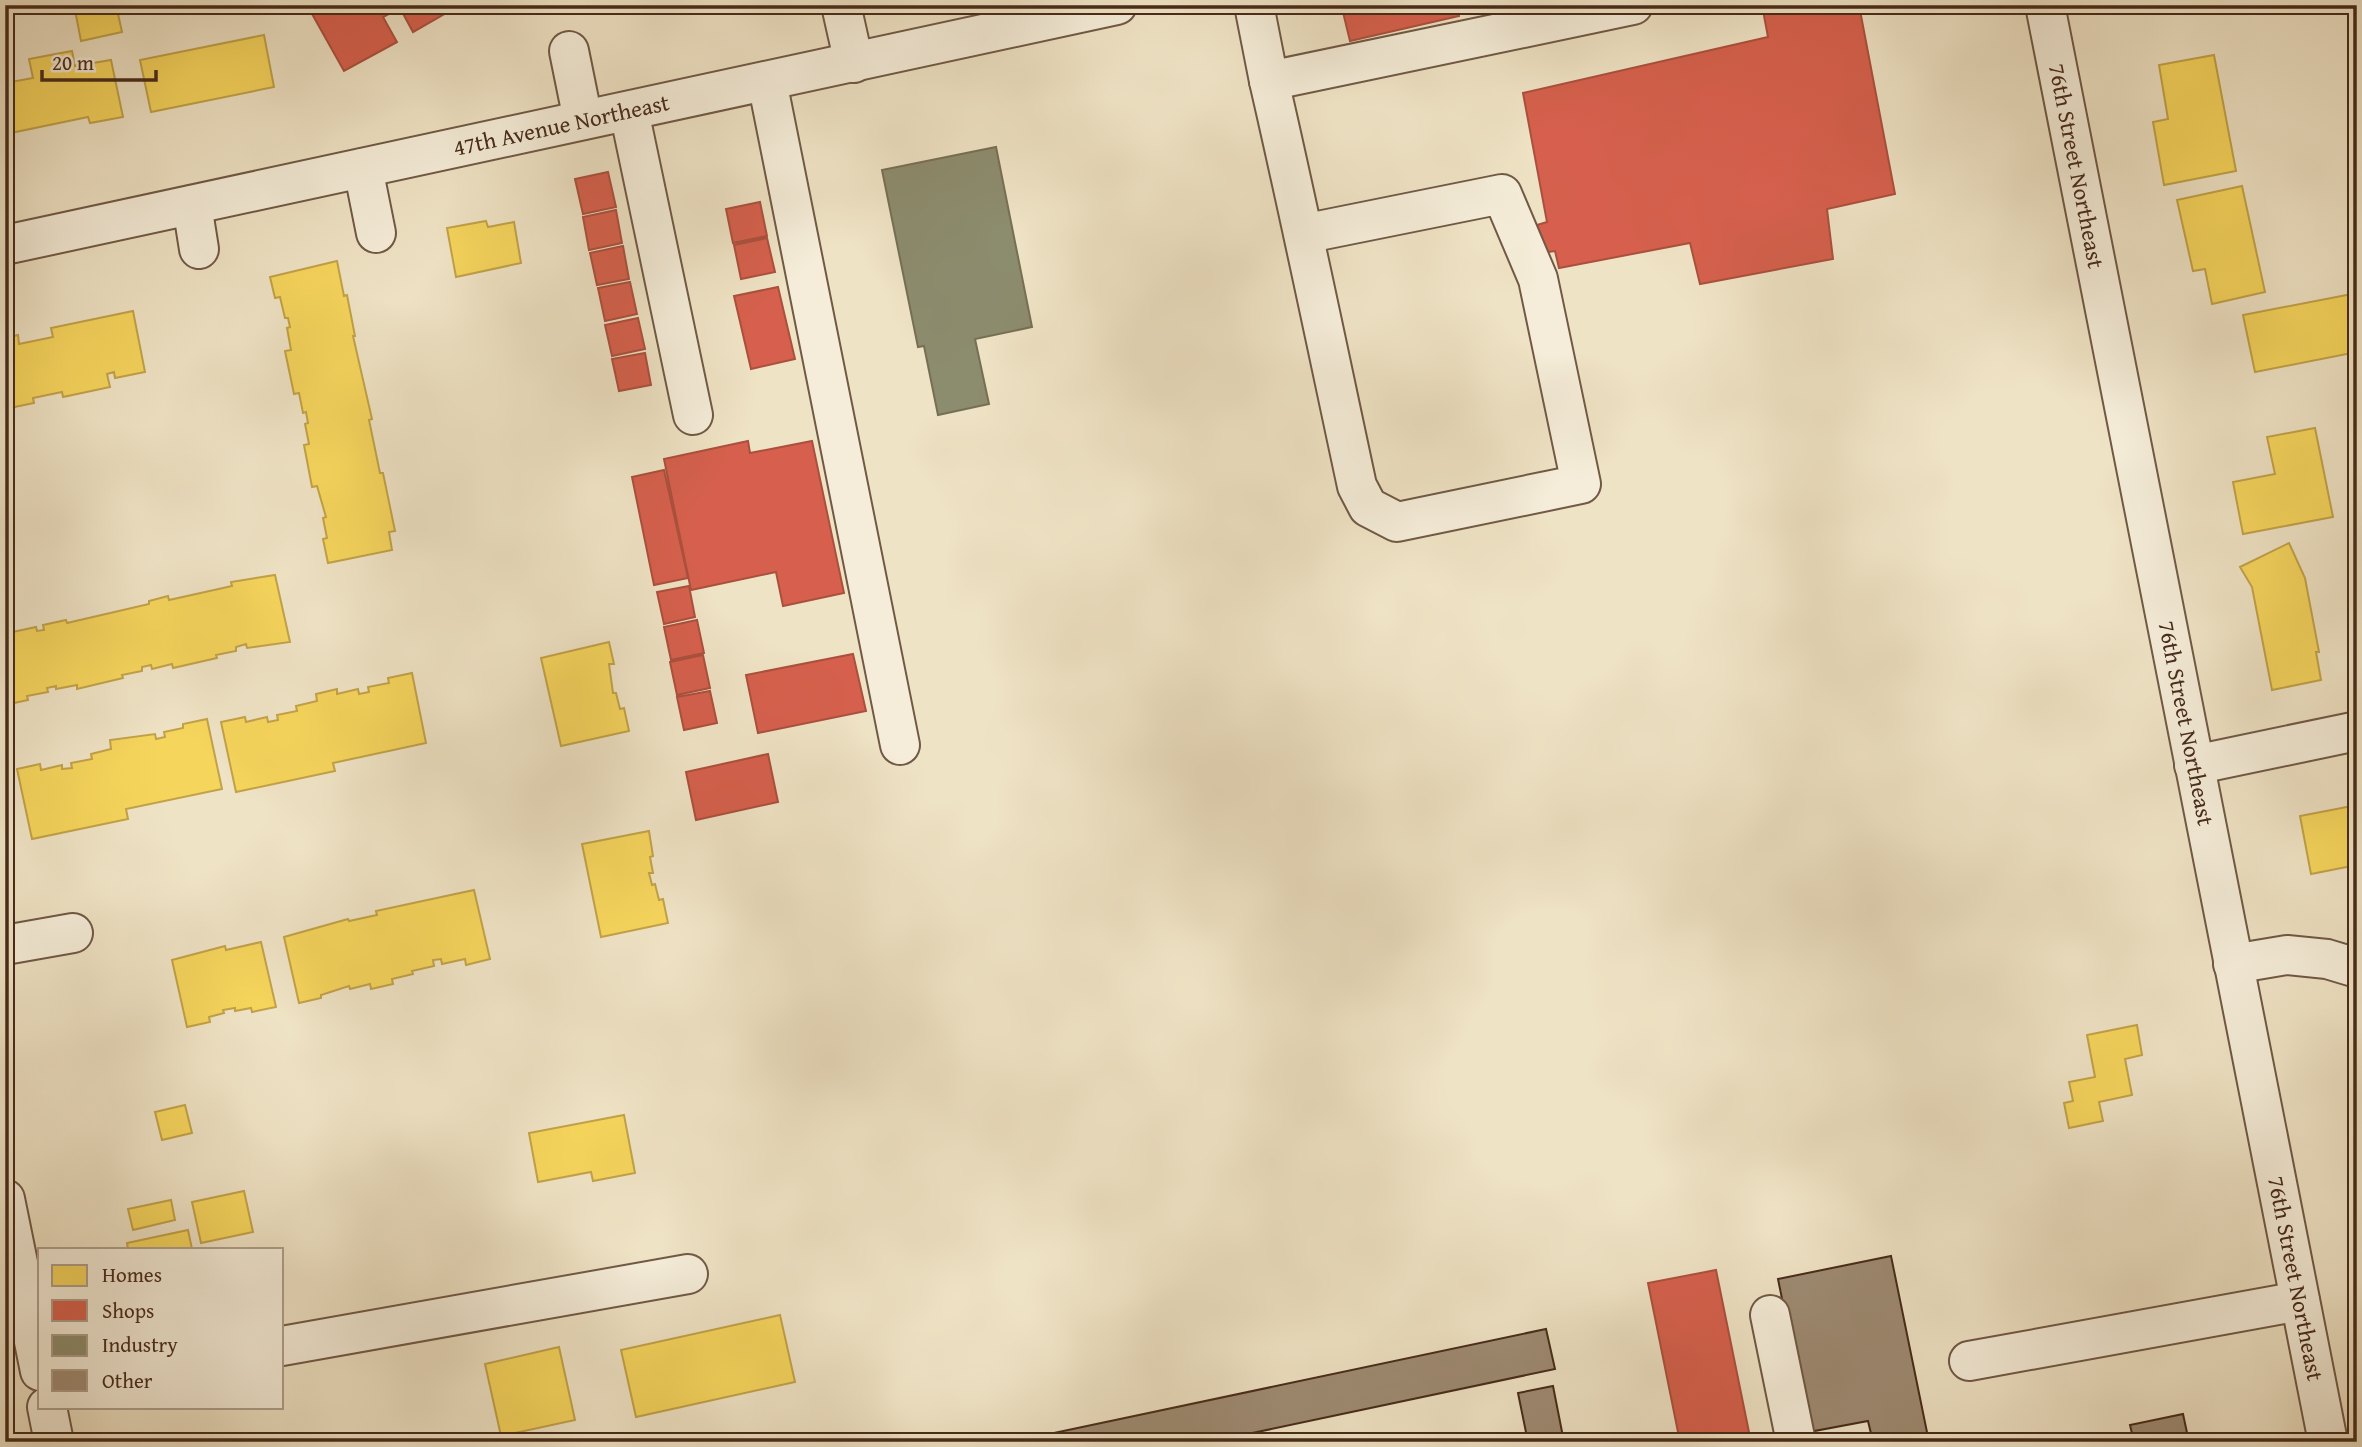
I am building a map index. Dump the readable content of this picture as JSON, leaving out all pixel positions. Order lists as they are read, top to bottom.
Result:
{
  "streets": {
    "street": ["47th Avenue Northeast", "76th Street Northeast"]
  },
  "legend": [
    "Homes",
    "Shops",
    "Industry",
    "Other"
  ],
  "scale_bar": "20 m"
}
